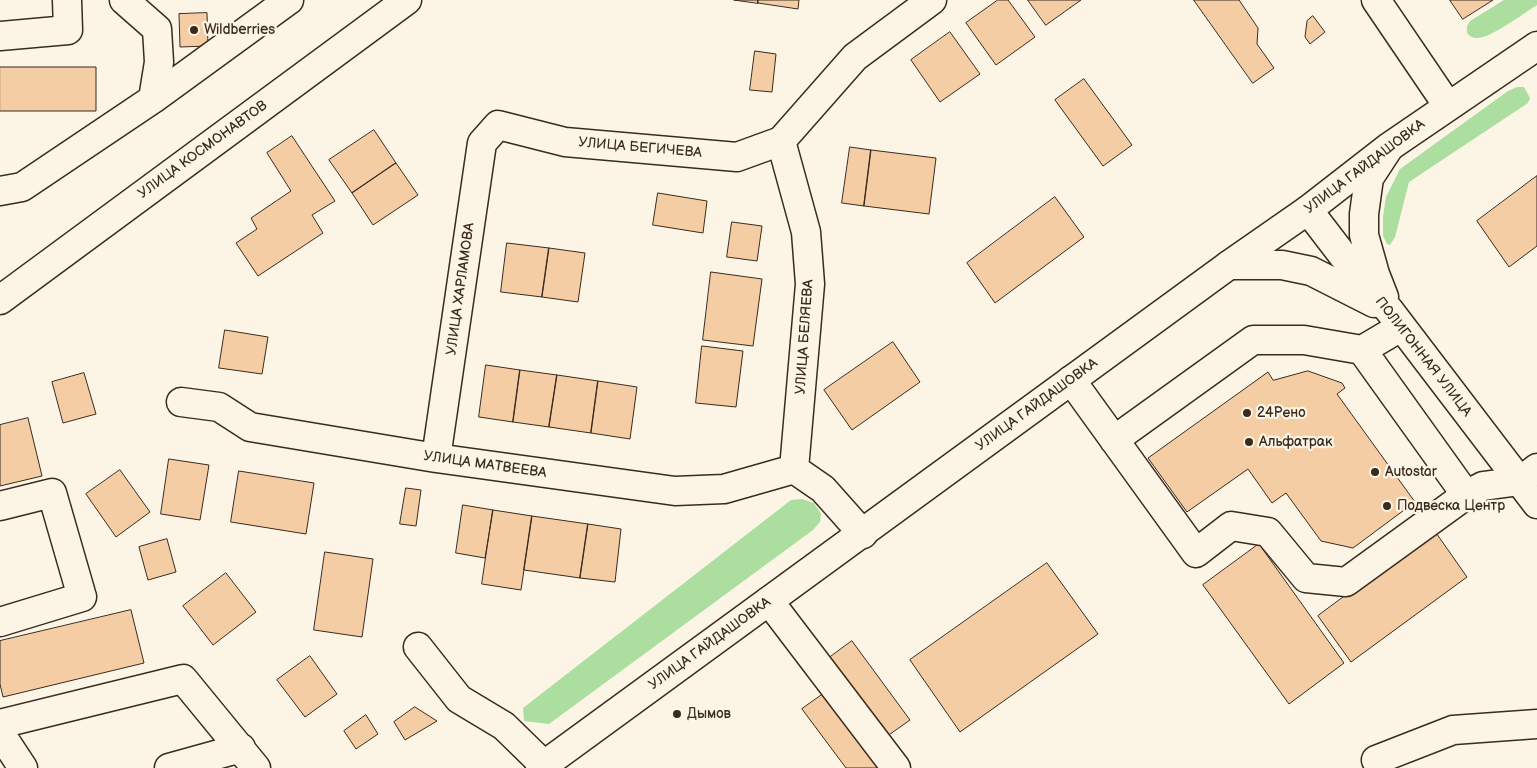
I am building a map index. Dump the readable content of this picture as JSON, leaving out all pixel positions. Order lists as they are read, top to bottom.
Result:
{
  "streets": {
    "street": [
      "УЛИЦА БЕГИЧЕВА",
      "УЛИЦА КОСМОНАВТОВ",
      "УЛИЦА ГАЙДАШОВКА",
      "УЛИЦА ХАРЛАМОВА",
      "УЛИЦА БЕЛЯЕВА",
      "ПОЛИГОННАЯ УЛИЦА",
      "УЛИЦА МАТВЕЕВА"
    ]
  },
  "crossings": [
    ["УЛИЦА БЕГИЧЕВА", "УЛИЦА ХАРЛАМОВА"],
    ["УЛИЦА БЕГИЧЕВА", "УЛИЦА БЕЛЯЕВА"],
    ["УЛИЦА ГАЙДАШОВКА", "ПОЛИГОННАЯ УЛИЦА"],
    ["УЛИЦА ХАРЛАМОВА", "УЛИЦА МАТВЕЕВА"],
    ["УЛИЦА БЕЛЯЕВА", "УЛИЦА МАТВЕЕВА"]
  ],
  "places": [
    "Wildberries",
    "24Рено",
    "Альфатрак",
    "Autostar",
    "Подвеска Центр",
    "Дымов"
  ]
}
